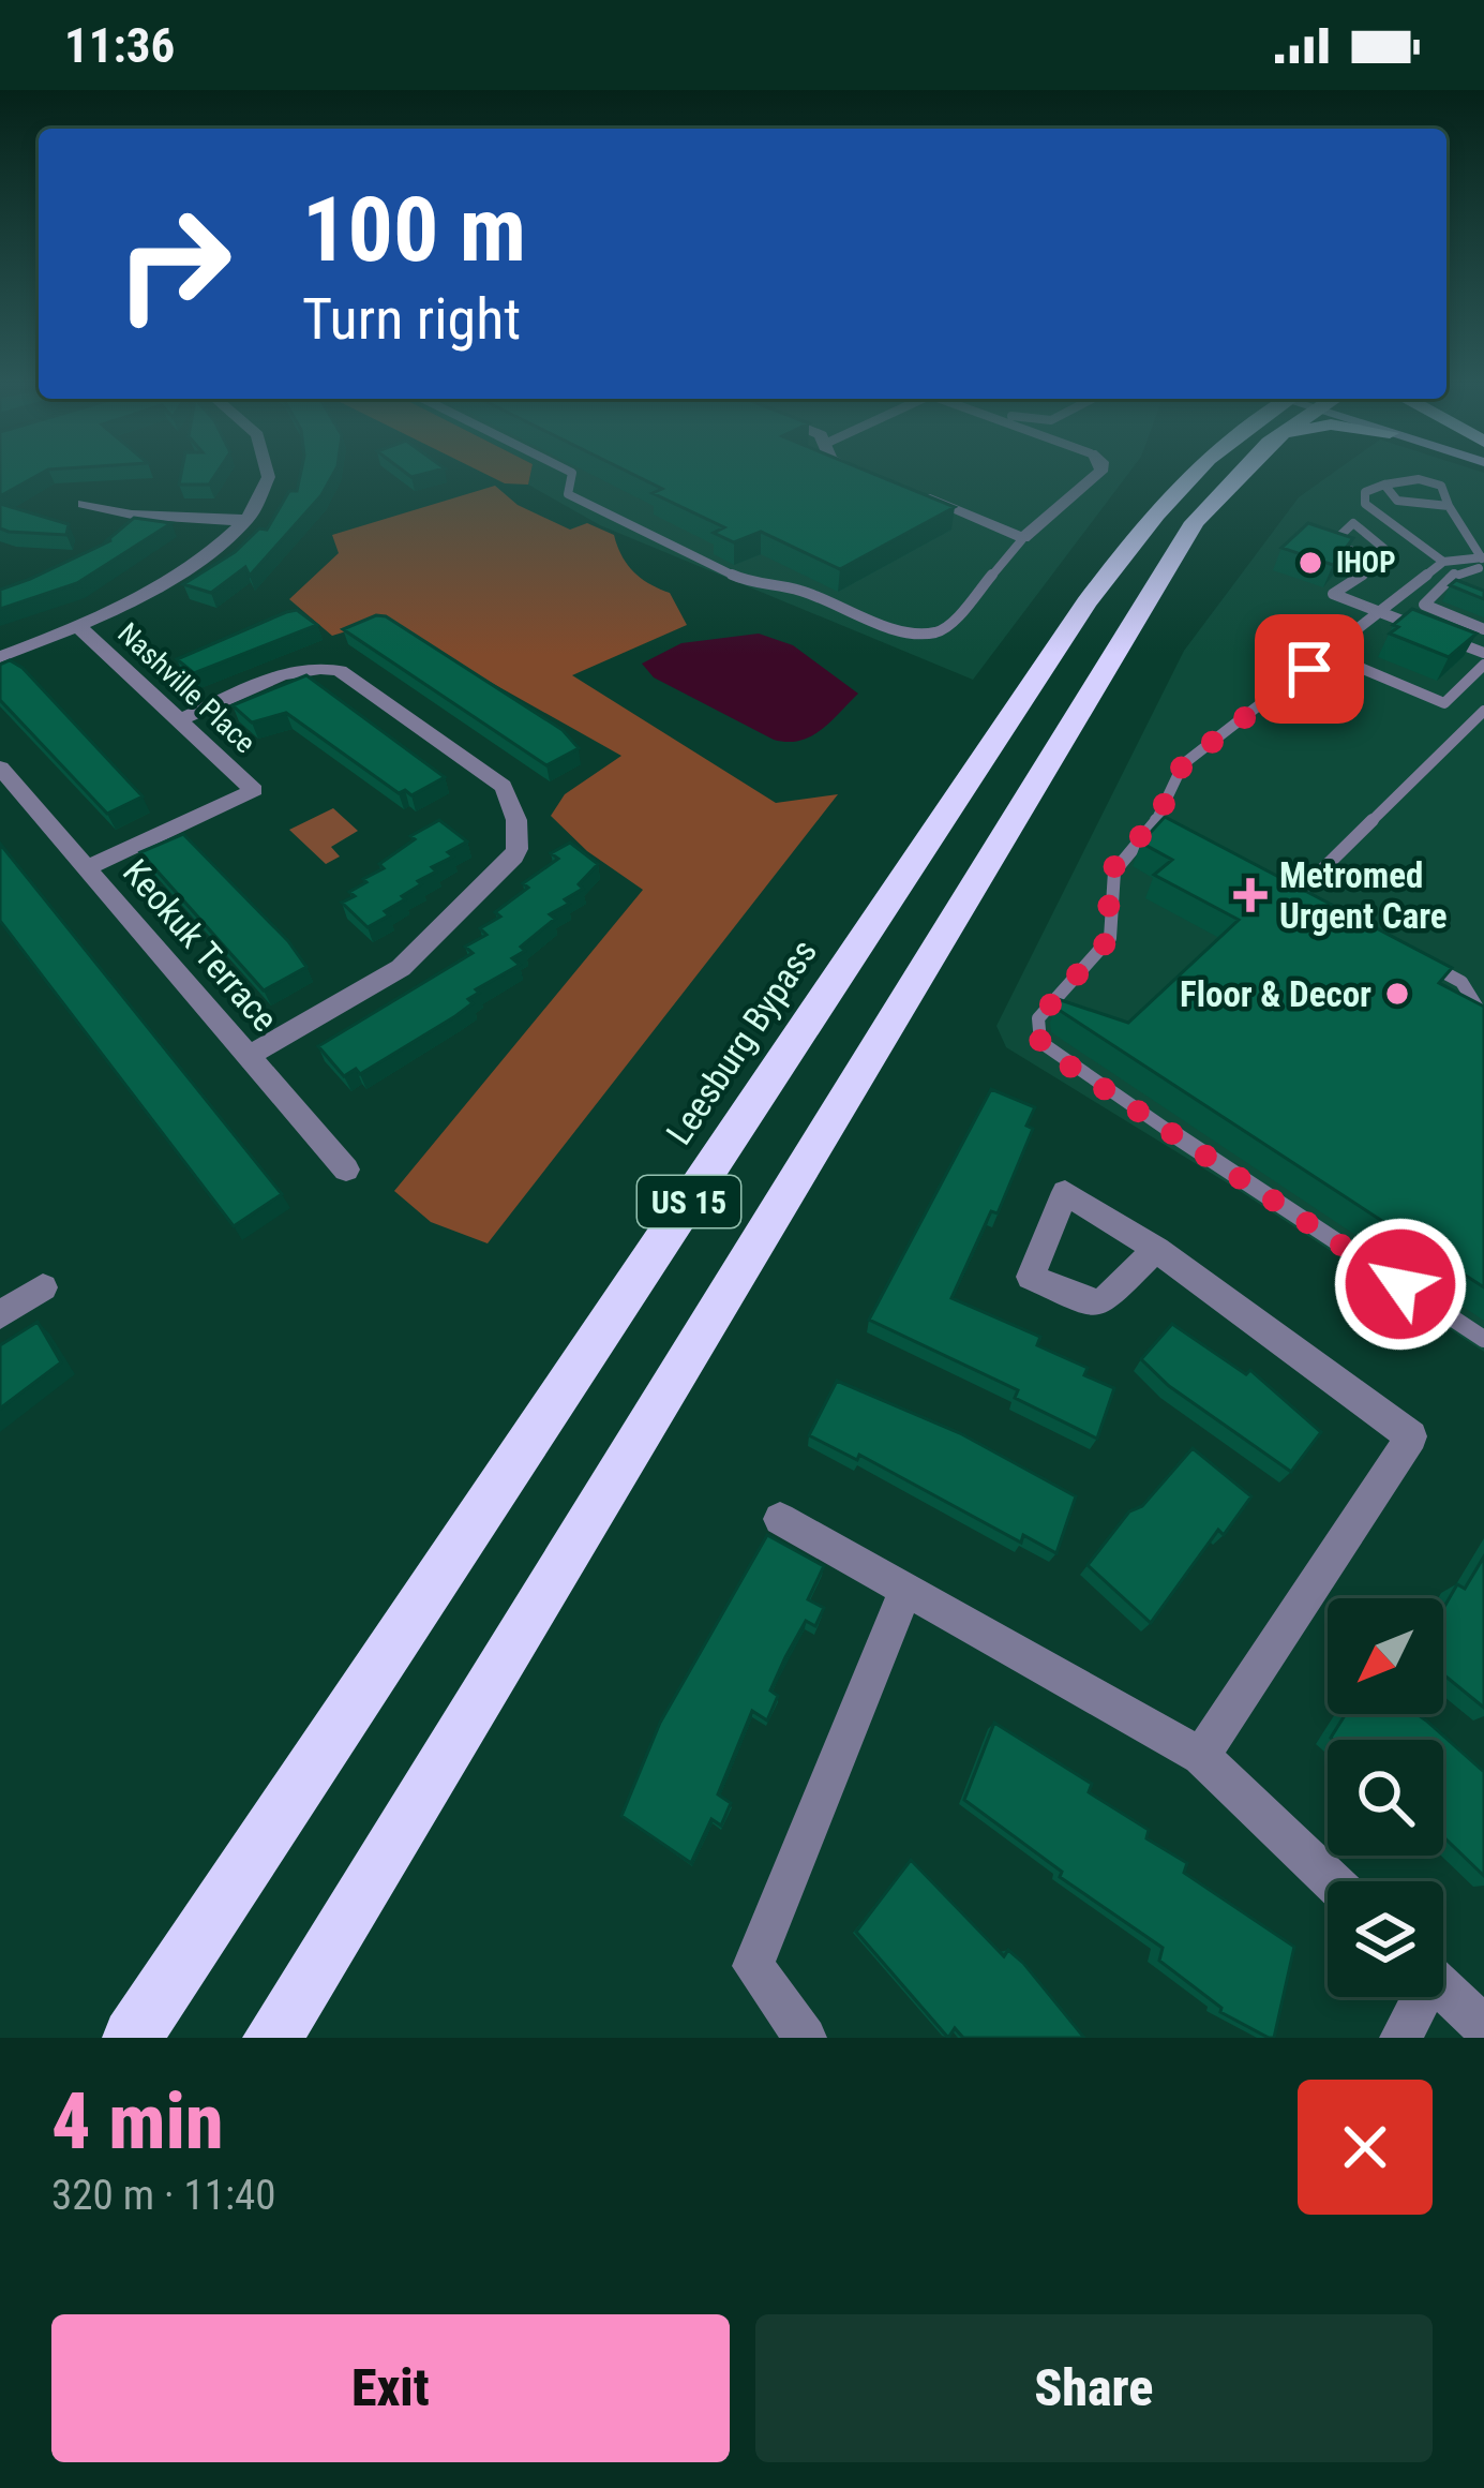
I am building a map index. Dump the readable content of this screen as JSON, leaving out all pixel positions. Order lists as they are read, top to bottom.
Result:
{
  "streets": {
    "highway": ["Leesburg Bypass", "US 15"],
    "street": ["Nashville Place", "Keokuk Terrace"]
  },
  "crossings": [
    ["Nashville Place", "Keokuk Terrace"]
  ],
  "places": {
    "other": ["IHOP", "Floor & Decor"],
    "health": ["Metromed Urgent Care"]
  },
  "north": "bottom left",
  "page": {
    "status": "11:36",
    "turn": ["100 m", "Turn right"],
    "heading": ["4 min", "320 m · 11:40"],
    "buttons": ["Exit", "Share"]
  }
}
